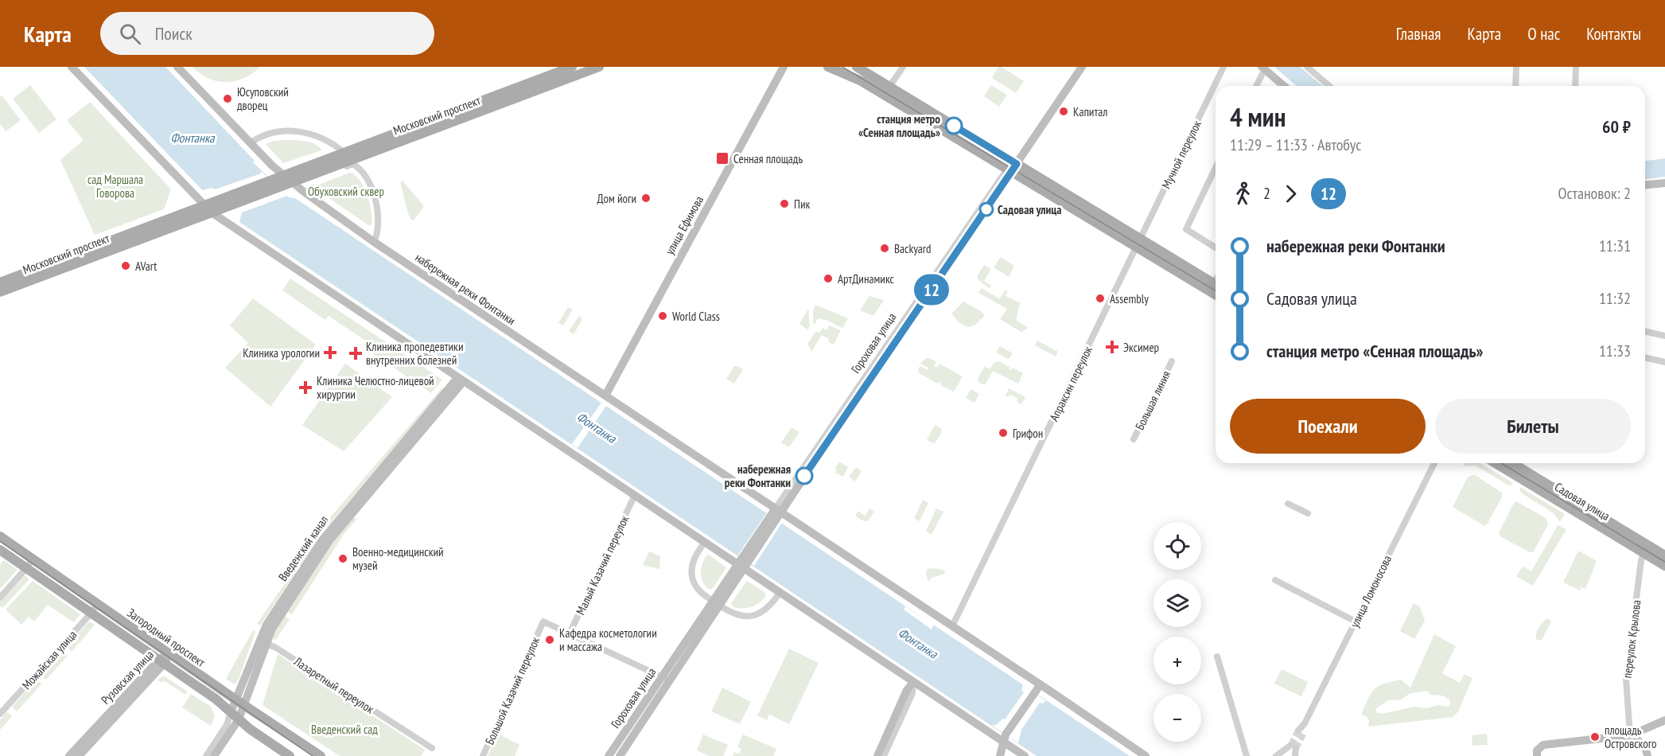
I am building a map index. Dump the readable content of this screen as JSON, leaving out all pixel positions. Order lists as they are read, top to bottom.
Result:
{
  "streets": {
    "main road": [
      "Московский проспект",
      "улица Ефимова",
      "набережная реки Фонтанки",
      "Гороховая улица",
      "Садовая улица",
      "Введенский канал",
      "Загородный проспект",
      "Рузовская улица"
    ],
    "street": [
      "Мучной переулок",
      "Апраксин переулок",
      "Большая линия",
      "Малый Казачий переулок",
      "улица Ломоносова",
      "переулок Крылова",
      "Можайская улица",
      "Лазаретный переулок",
      "Большой Казачий переулок"
    ]
  },
  "crossings": [
    ["Московский проспект", "набережная реки Фонтанки"],
    ["Мучной переулок", "Апраксин переулок"],
    ["улица Ефимова", "набережная реки Фонтанки"],
    ["набережная реки Фонтанки", "Гороховая улица"],
    ["набережная реки Фонтанки", "Апраксин переулок"],
    ["Гороховая улица", "Большой Казачий переулок"],
    ["Садовая улица", "переулок Крылова"],
    ["Введенский канал", "Загородный проспект"],
    ["Введенский канал", "Лазаретный переулок"],
    ["Малый Казачий переулок", "Большой Казачий переулок"],
    ["Загородный проспект", "Можайская улица"],
    ["Загородный проспект", "Рузовская улица"]
  ],
  "water": ["Фонтанка"],
  "parks": ["сад Маршала Говорова", "Обуховский сквер", "Введенский сад"],
  "places": {
    "other": [
      "Юсуповский дворец",
      "Капитал",
      "станция метро «Сенная площадь»",
      "Дом йоги",
      "Пик",
      "Садовая улица",
      "Backyard",
      "AVart",
      "АртДинамикс",
      "Assembly",
      "World Class",
      "Грифон",
      "набережная реки Фонтанки",
      "Военно-медицинский музей",
      "Кафедра косметологии и массажа",
      "площадь Островского"
    ],
    "transit": ["Сенная площадь"],
    "health": [
      "Эксимер",
      "Клиника урологии",
      "Клиника пропедевтики внутренних болезней",
      "Клиника Челюстно-лицевой хирургии"
    ]
  },
  "lines": ["bus line 12"],
  "page": {
    "header": "Карта",
    "search": "Поиск",
    "nav": [
      "Главная",
      "Карта",
      "О нас",
      "Контакты"
    ],
    "on_map": "12",
    "heading": ["4 мин", "11:29 – 11:33 · Автобус", "60 ₽"],
    "legs": ["2", "12", "Остановок: 2"],
    "list": [
      {
        "name": "набережная реки Фонтанки",
        "value": "11:31"
      },
      {
        "name": "Садовая улица",
        "value": "11:32"
      },
      {
        "name": "станция метро «Сенная площадь»",
        "value": "11:33"
      }
    ],
    "buttons": ["Поехали", "Билеты"],
    "map_buttons": ["+", "−"]
  }
}
